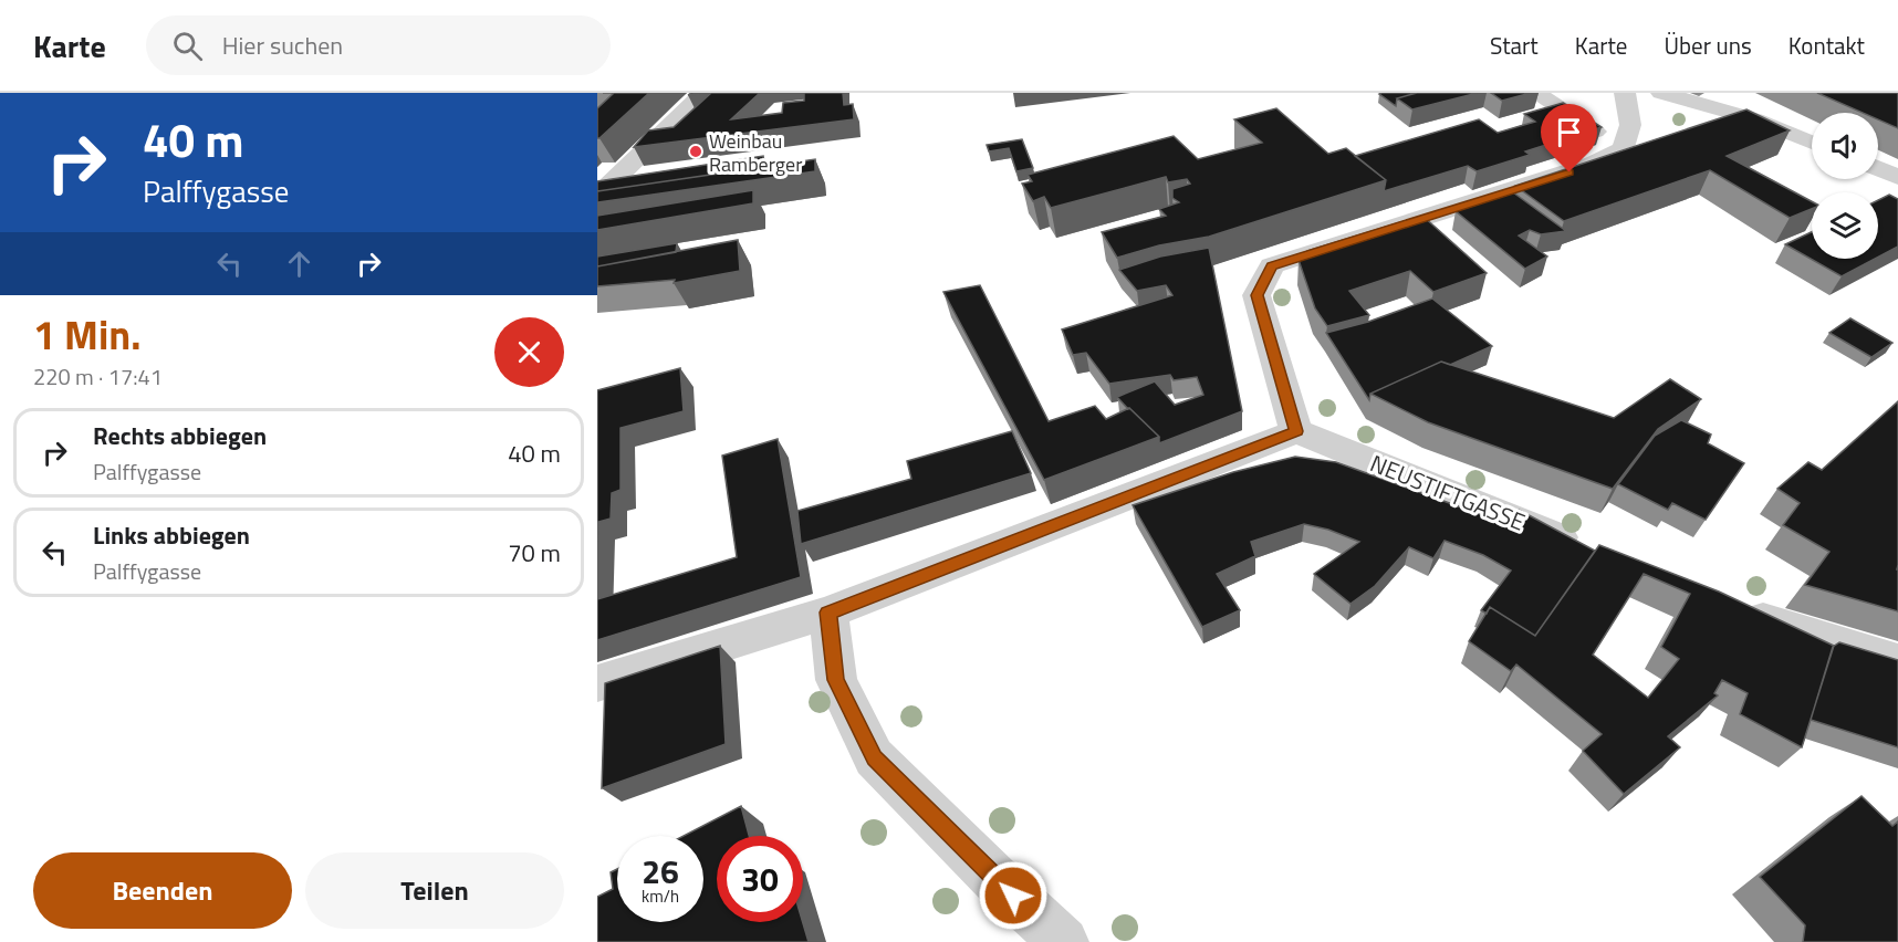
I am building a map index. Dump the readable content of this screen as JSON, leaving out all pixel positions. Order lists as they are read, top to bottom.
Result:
{
  "streets": {
    "street": ["NEUSTIFTGASSE"]
  },
  "places": ["Weinbau Ramberger"],
  "page": {
    "header": "Karte",
    "search": "Hier suchen",
    "nav": [
      "Start",
      "Karte",
      "Über uns",
      "Kontakt"
    ],
    "turn": ["40 m", "Palffygasse"],
    "heading": ["1 Min.", "220 m · 17:41"],
    "list": [
      {
        "name": "Rechts abbiegen",
        "note": "Palffygasse",
        "value": "40 m"
      },
      {
        "name": "Links abbiegen",
        "note": "Palffygasse",
        "value": "70 m"
      }
    ],
    "speed": "26 km/h",
    "limit": "30",
    "buttons": ["Beenden", "Teilen"]
  }
}
